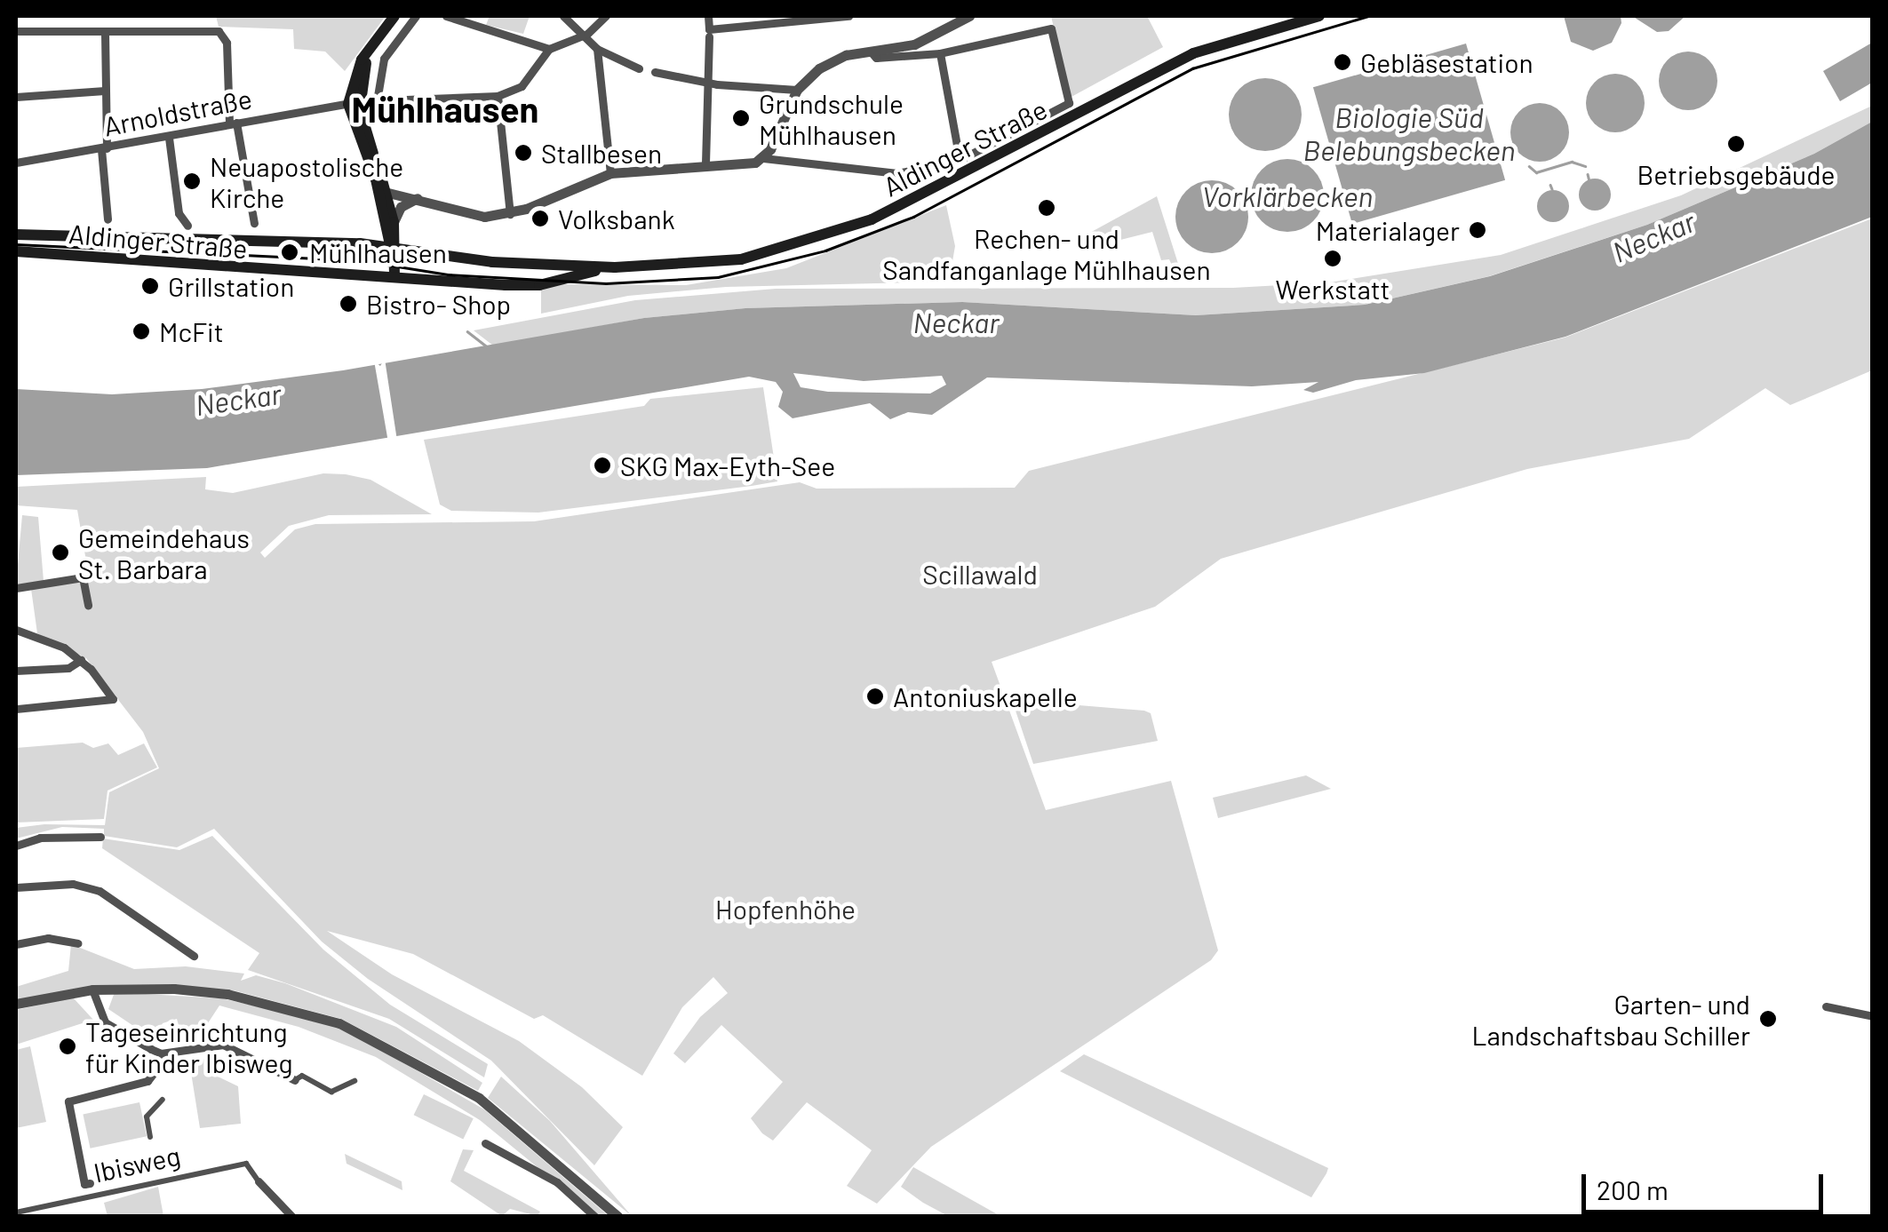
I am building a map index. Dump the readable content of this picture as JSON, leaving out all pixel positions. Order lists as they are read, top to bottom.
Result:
{
  "streets": {
    "main road": ["Aldinger Straße"],
    "street": ["Arnoldstraße", "Ibisweg"]
  },
  "districts": ["Mühlhausen"],
  "water": ["Biologie Süd Belebungsbecken", "Vorklärbecken", "Neckar"],
  "parks": ["Scillawald", "Hopfenhöhe"],
  "places": [
    "Gebläsestation",
    "Grundschule Mühlhausen",
    "Betriebsgebäude",
    "Stallbesen",
    "Neuapostolische Kirche",
    "Rechen- und Sandfanganlage Mühlhausen",
    "Volksbank",
    "Materialager",
    "Mühlhausen",
    "Werkstatt",
    "Grillstation",
    "Bistro- Shop",
    "McFit",
    "SKG Max-Eyth-See",
    "Gemeindehaus St. Barbara",
    "Antoniuskapelle",
    "Garten- und Landschaftsbau Schiller",
    "Tageseinrichtung für Kinder Ibisweg"
  ],
  "scale_bar": "200 m"
}
